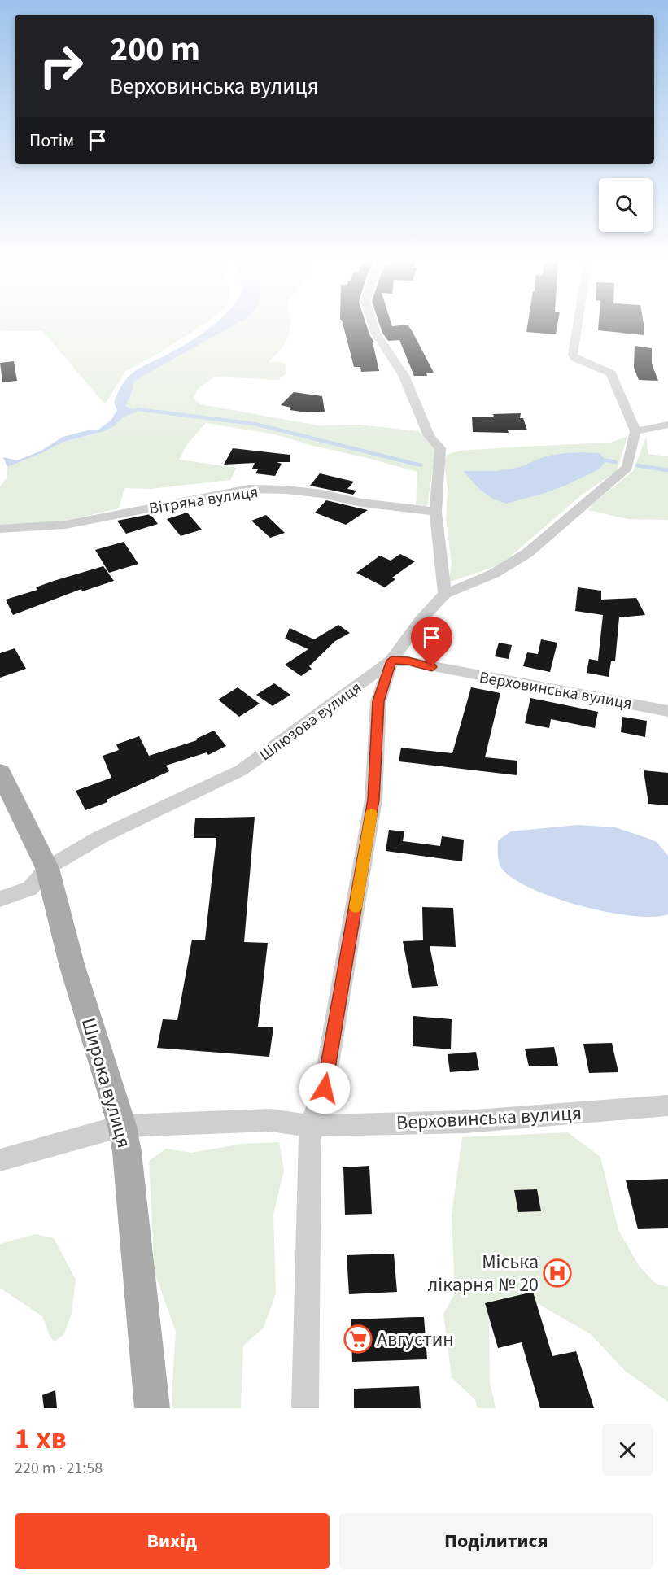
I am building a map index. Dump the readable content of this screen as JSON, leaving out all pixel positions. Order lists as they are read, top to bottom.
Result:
{
  "streets": {
    "main road": ["Широка вулиця"],
    "street": ["Вітряна вулиця", "Верховинська вулиця", "Шлюзова вулиця"]
  },
  "crossings": [
    ["Верховинська вулиця", "Шлюзова вулиця"],
    ["Верховинська вулиця", "Широка вулиця"],
    ["Шлюзова вулиця", "Широка вулиця"]
  ],
  "places": {
    "hospital": ["Міська лікарня № 20"],
    "supermarket": ["Августин"]
  },
  "page": {
    "turn": ["200 m", "Верховинська вулиця"],
    "then": "Потім",
    "heading": ["1 хв", "220 m · 21:58"],
    "buttons": ["Вихід", "Поділитися"]
  }
}
